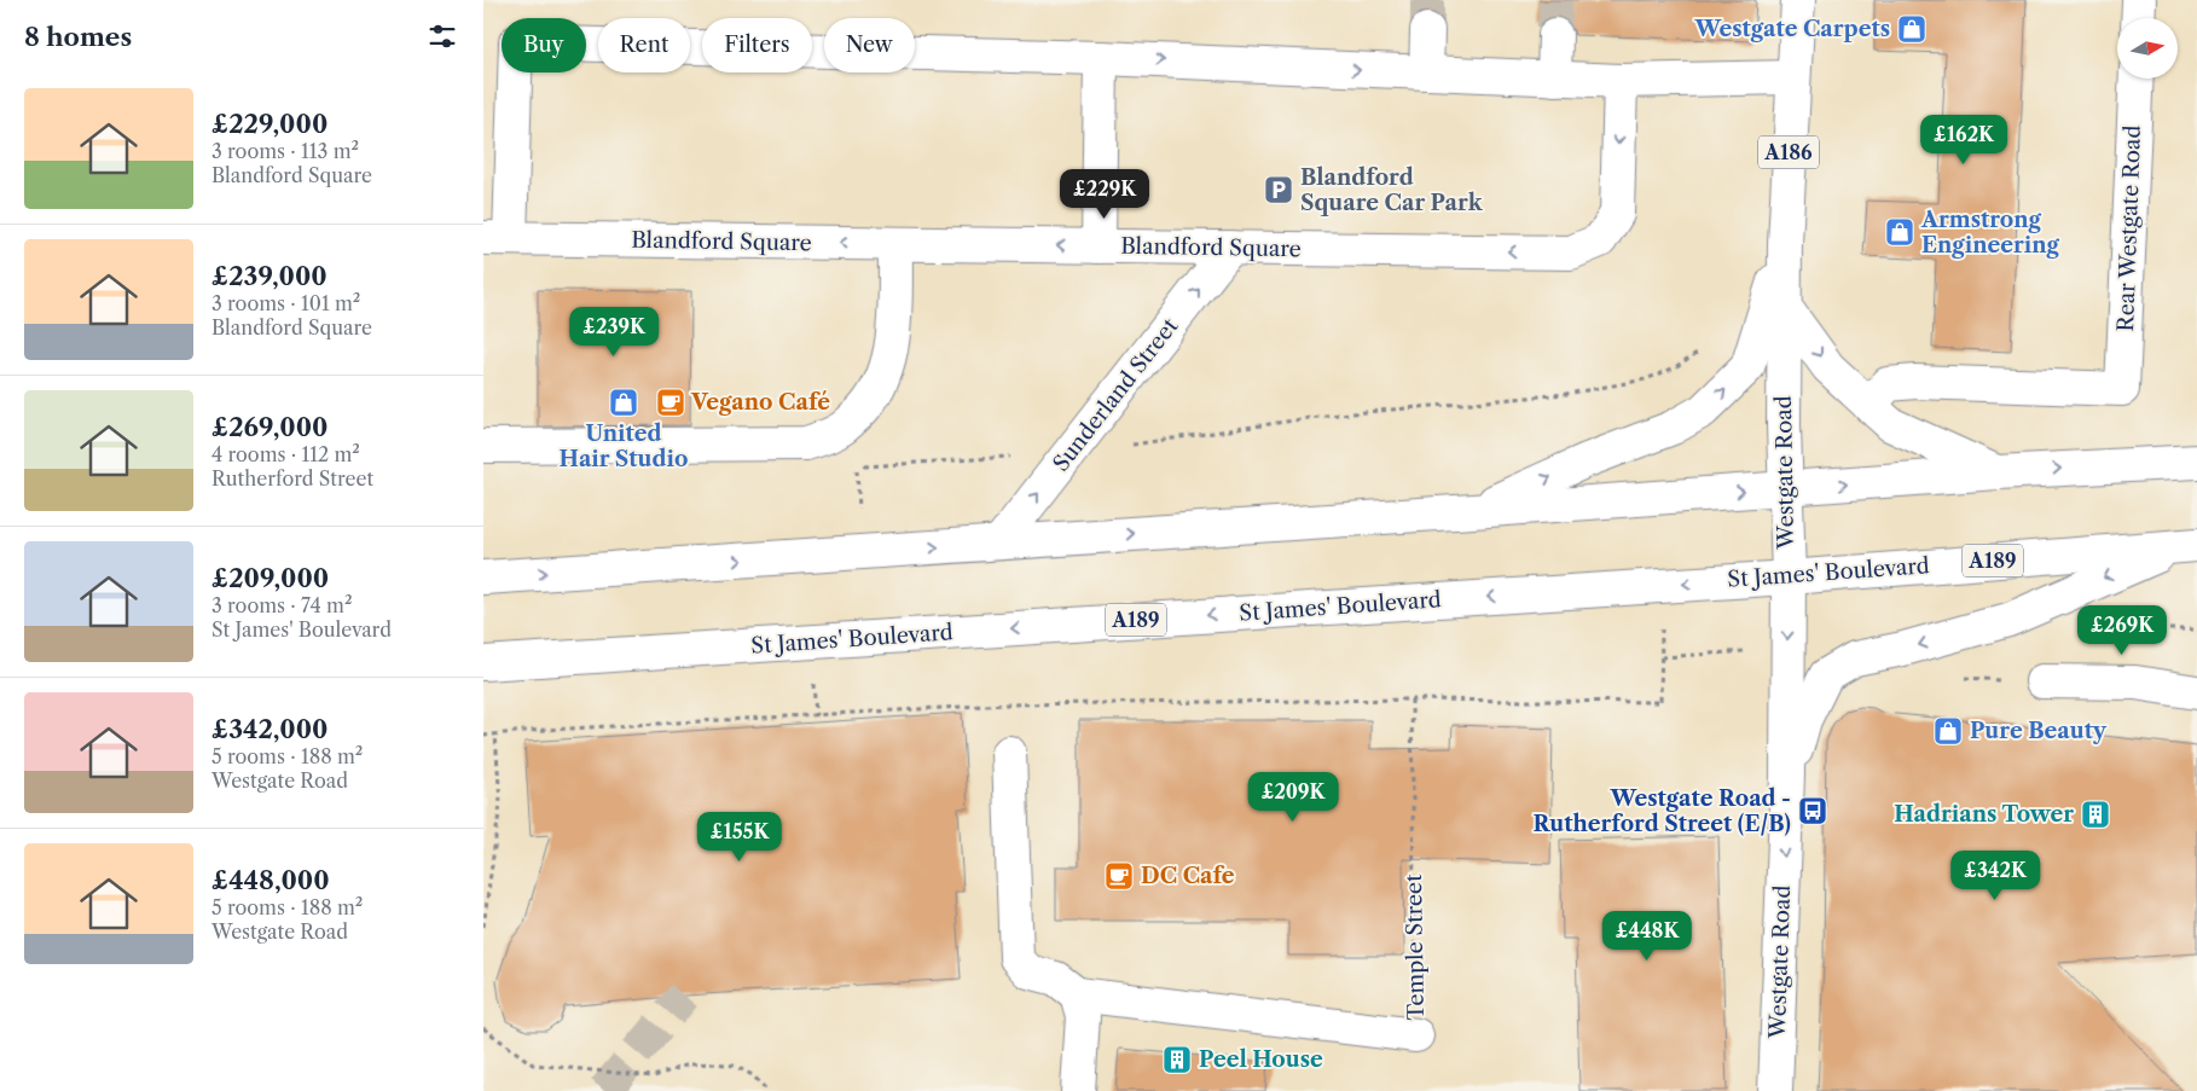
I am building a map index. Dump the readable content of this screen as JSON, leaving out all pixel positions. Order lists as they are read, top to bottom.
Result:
{
  "streets": {
    "main road": [
      "A186",
      "Rear Westgate Road",
      "Blandford Square",
      "Sunderland Street",
      "Westgate Road",
      "A189",
      "St James' Boulevard",
      "Temple Street"
    ]
  },
  "crossings": [
    ["Blandford Square", "Sunderland Street"],
    ["Westgate Road", "St James' Boulevard"]
  ],
  "one_way": ["Sunderland Street", "Westgate Road"],
  "places": {
    "shop": [
      "Westgate Carpets",
      "Armstrong Engineering",
      "United Hair Studio",
      "Pure Beauty"
    ],
    "parking": ["Blandford Square Car Park"],
    "cafe": ["Vegano Café", "DC Cafe"],
    "bus stop": ["Westgate Road - Rutherford Street (E/B)"],
    "building": ["Hadrians Tower", "Peel House"]
  },
  "north": "right",
  "page": {
    "heading": "8 homes",
    "chip": [
      "Buy",
      "Rent",
      "Filters",
      "New"
    ],
    "list": [
      {
        "name": "£229,000",
        "note": "3 rooms · 113 m² · Blandford Square"
      },
      {
        "name": "£239,000",
        "note": "3 rooms · 101 m² · Blandford Square"
      },
      {
        "name": "£269,000",
        "note": "4 rooms · 112 m² · Rutherford Street"
      },
      {
        "name": "£209,000",
        "note": "3 rooms · 74 m² · St James' Boulevard"
      },
      {
        "name": "£342,000",
        "note": "5 rooms · 188 m² · Westgate Road"
      },
      {
        "name": "£448,000",
        "note": "5 rooms · 188 m² · Westgate Road"
      }
    ],
    "price": [
      "£162K",
      "£229K",
      "£239K",
      "£269K",
      "£209K",
      "£155K",
      "£342K",
      "£448K"
    ]
  }
}
